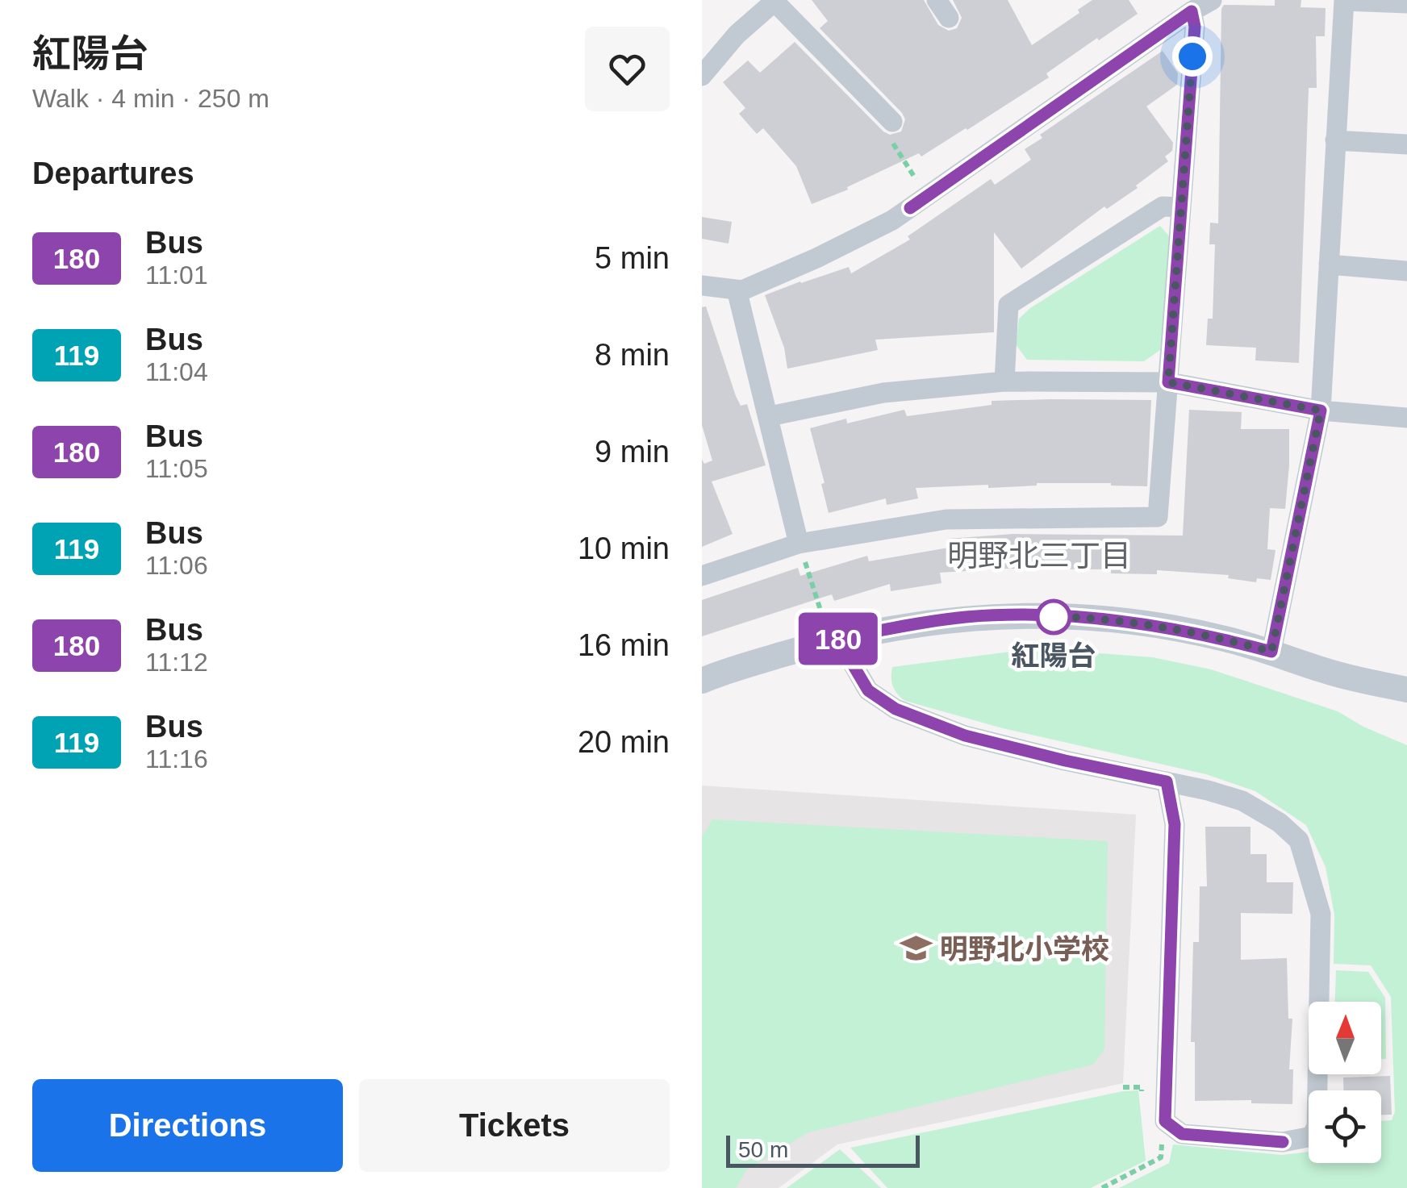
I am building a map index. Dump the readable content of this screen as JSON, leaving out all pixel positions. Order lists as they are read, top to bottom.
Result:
{
  "districts": ["明野北三丁目"],
  "places": {
    "other": ["紅陽台"],
    "school or university": ["明野北小学校"]
  },
  "lines": ["bus line 180"],
  "scale_bar": "50 m",
  "north": "top",
  "page": {
    "heading": [
      ["紅陽台", "Walk · 4 min · 250 m"],
      "Departures"
    ],
    "on_map": "180",
    "list": [
      {
        "mark": "180",
        "name": "Bus",
        "note": "11:01",
        "value": "5 min"
      },
      {
        "mark": "119",
        "name": "Bus",
        "note": "11:04",
        "value": "8 min"
      },
      {
        "mark": "180",
        "name": "Bus",
        "note": "11:05",
        "value": "9 min"
      },
      {
        "mark": "119",
        "name": "Bus",
        "note": "11:06",
        "value": "10 min"
      },
      {
        "mark": "180",
        "name": "Bus",
        "note": "11:12",
        "value": "16 min"
      },
      {
        "mark": "119",
        "name": "Bus",
        "note": "11:16",
        "value": "20 min"
      }
    ],
    "buttons": ["Directions", "Tickets"],
    "scale": "50 m"
  }
}
